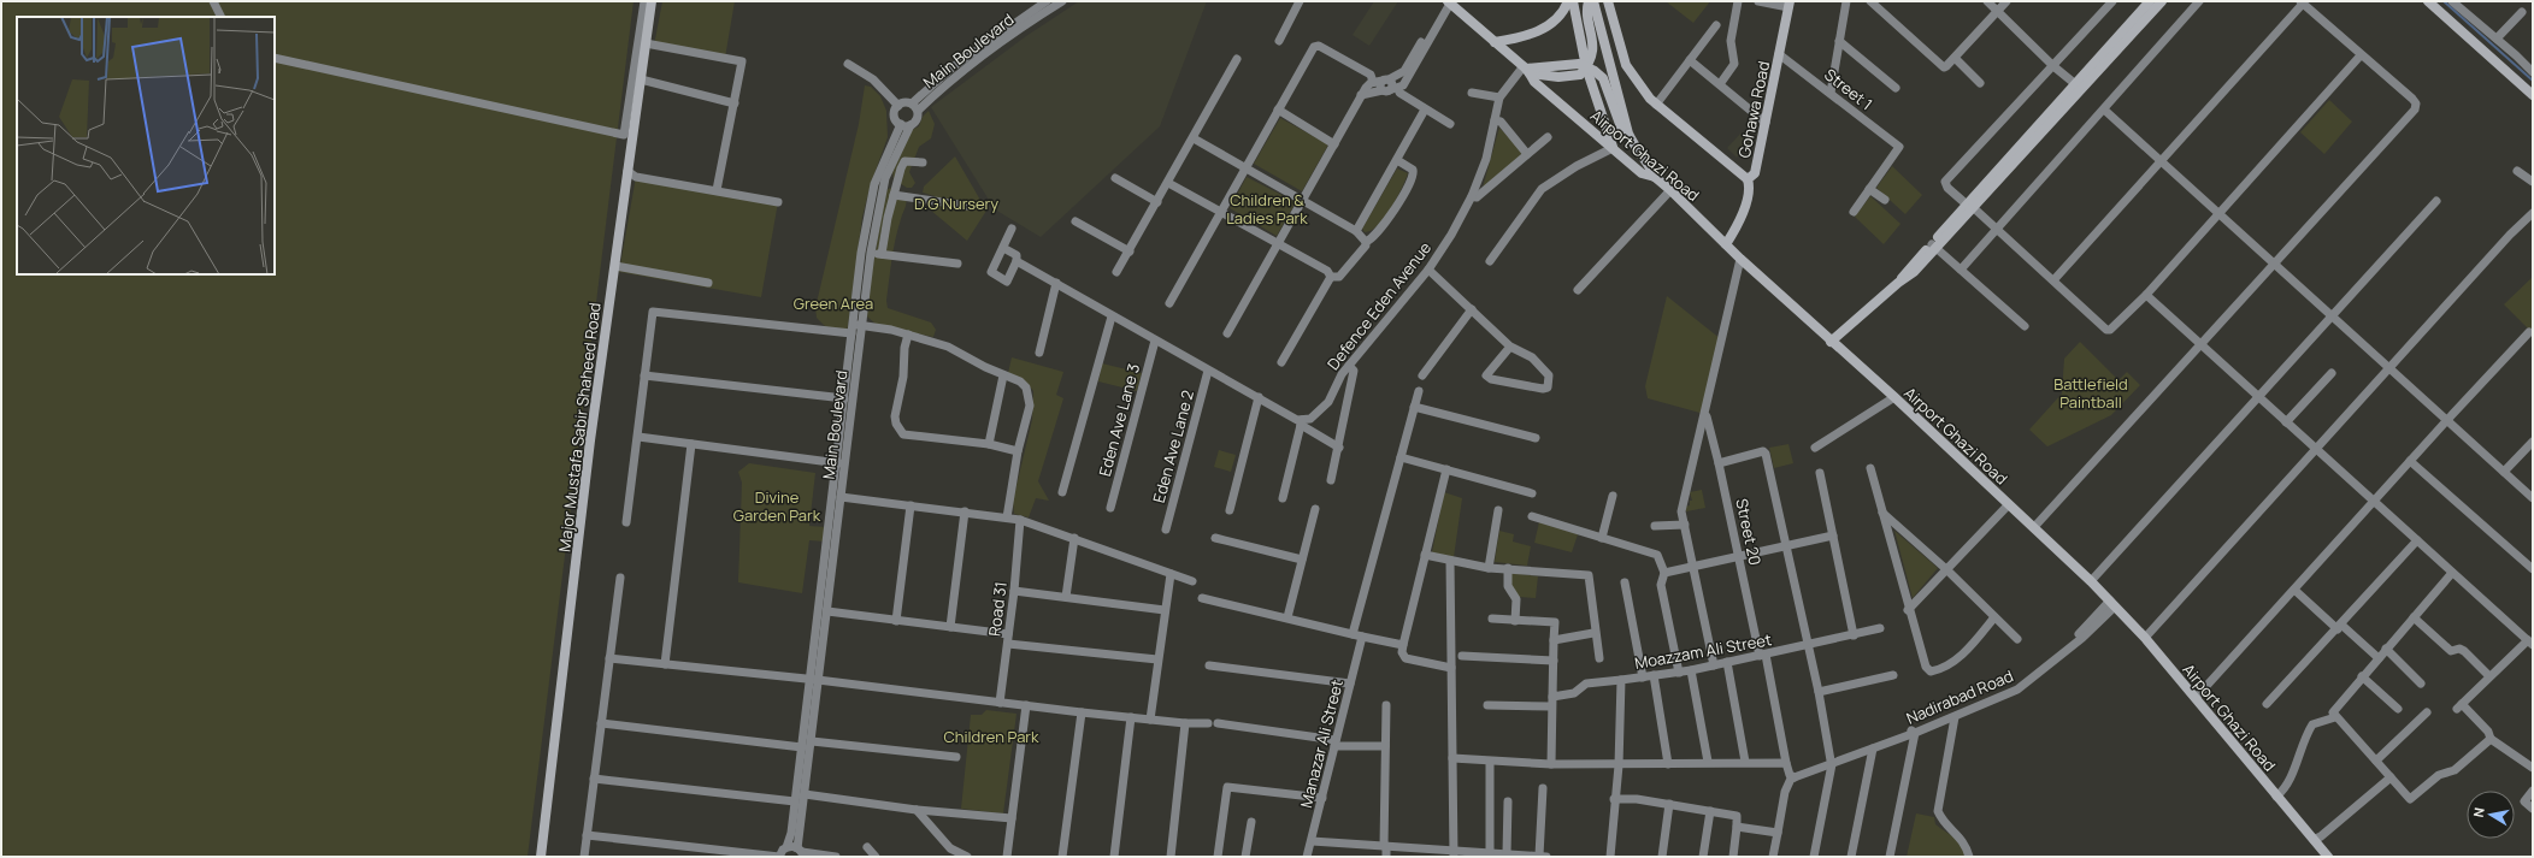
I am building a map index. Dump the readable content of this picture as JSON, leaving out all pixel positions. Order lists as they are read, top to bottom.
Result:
{
  "streets": {
    "street": [
      "Main Boulevard",
      "Street 1",
      "Gohawa Road",
      "Airport Ghazi Road",
      "Defence Eden Avenue",
      "Eden Ave Lane 3",
      "Major Mustafa Sabir Shaheed Road",
      "Eden Ave Lane 2",
      "Street 20",
      "Road 31",
      "Moazzam Ali Street",
      "Nadirabad Road",
      "Manazar Ali Street"
    ]
  },
  "crossings": [
    ["Street 1", "Gohawa Road"],
    ["Gohawa Road", "Airport Ghazi Road"],
    ["Airport Ghazi Road", "Defence Eden Avenue"],
    ["Airport Ghazi Road", "Nadirabad Road"],
    ["Street 20", "Moazzam Ali Street"],
    ["Street 20", "Nadirabad Road"]
  ],
  "parks": [
    "Children & Ladies Park",
    "D.G Nursery",
    "Green Area",
    "Battlefield Paintball",
    "Divine Garden Park",
    "Children Park"
  ],
  "north": "left"
}
